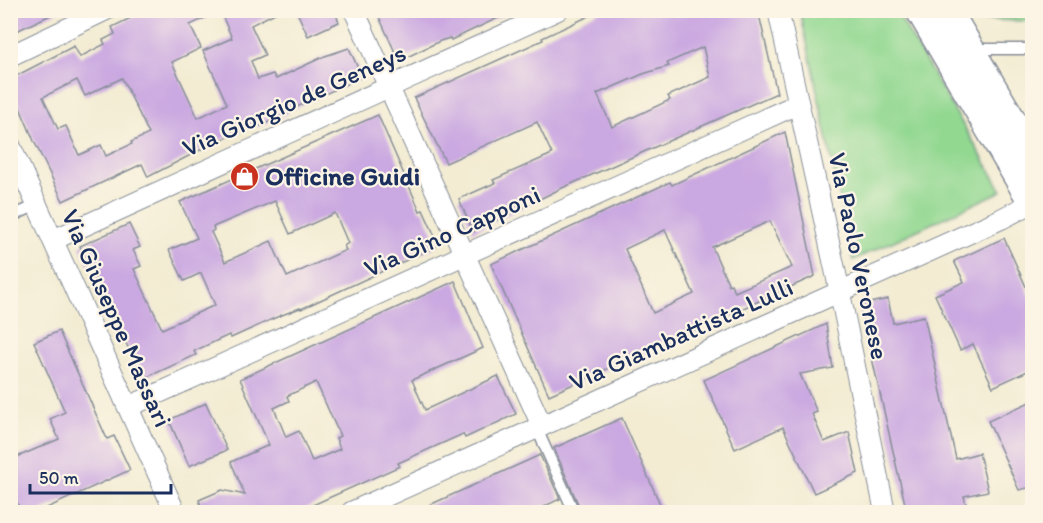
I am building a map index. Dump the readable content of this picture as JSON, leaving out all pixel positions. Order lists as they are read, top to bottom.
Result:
{
  "streets": {
    "street": [
      "Via Giorgio de Geneys",
      "Via Gino Capponi",
      "Via Paolo Veronese",
      "Via Giuseppe Massari",
      "Via Giambattista Lulli"
    ]
  },
  "crossings": [
    ["Via Giorgio de Geneys", "Via Giuseppe Massari"],
    ["Via Gino Capponi", "Via Paolo Veronese"],
    ["Via Gino Capponi", "Via Giuseppe Massari"],
    ["Via Paolo Veronese", "Via Giambattista Lulli"]
  ],
  "places": {
    "shop": ["Officine Guidi"]
  },
  "scale_bar": "50 m"
}
